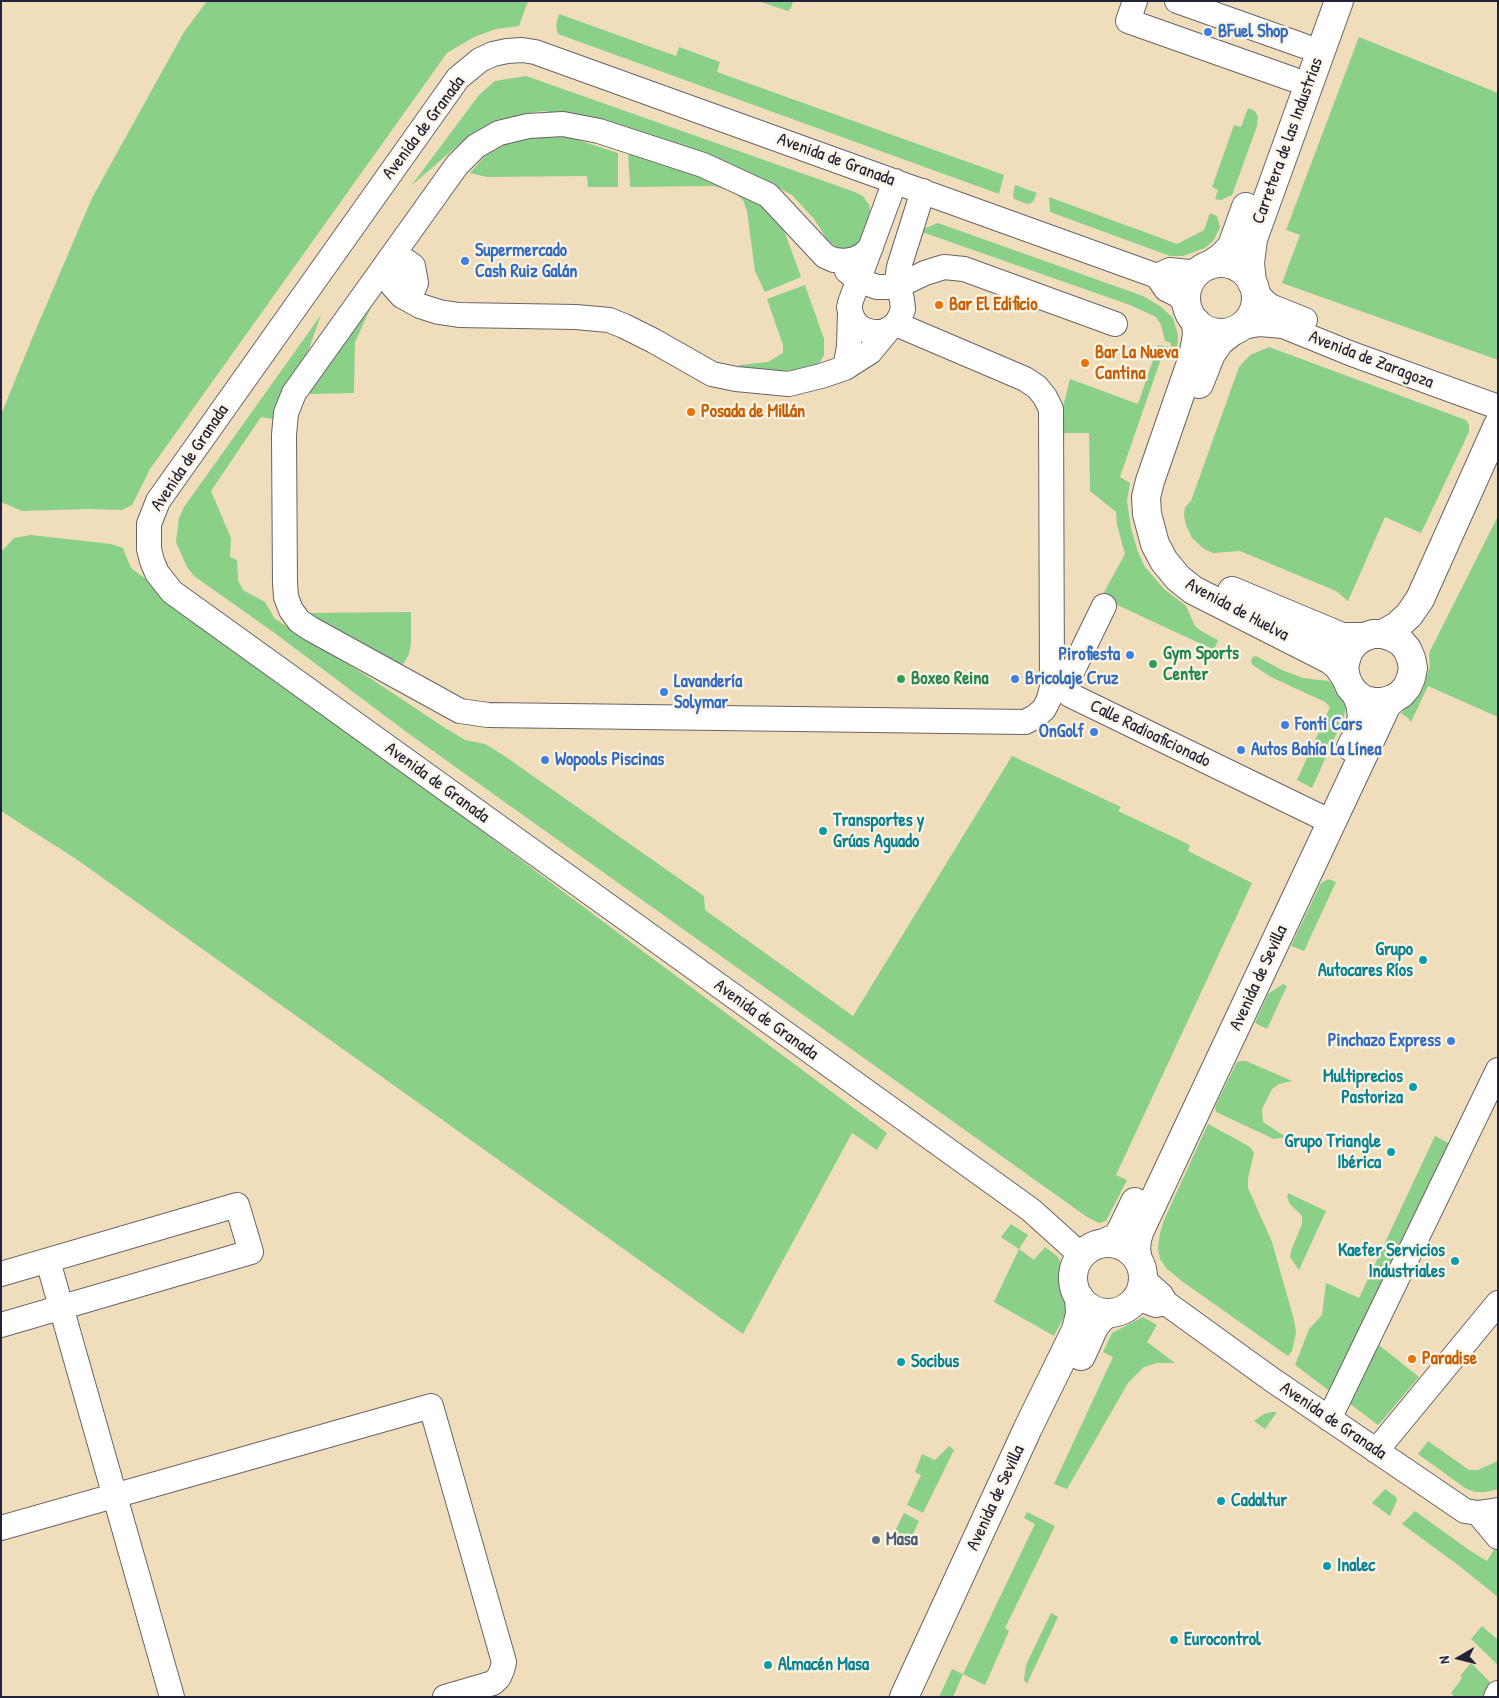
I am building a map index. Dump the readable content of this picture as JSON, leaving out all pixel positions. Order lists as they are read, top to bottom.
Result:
{
  "streets": {
    "main road": ["Carretera de las Industrias", "Avenida de Huelva", "Avenida de Sevilla"],
    "street": ["Avenida de Granada", "Avenida de Zaragoza", "Calle Radioaficionado"]
  },
  "crossings": [
    ["Avenida de Granada", "Carretera de las Industrias"],
    ["Avenida de Granada", "Avenida de Zaragoza"],
    ["Avenida de Granada", "Avenida de Huelva"],
    ["Avenida de Granada", "Avenida de Sevilla"],
    ["Carretera de las Industrias", "Avenida de Zaragoza"],
    ["Carretera de las Industrias", "Avenida de Huelva"],
    ["Avenida de Zaragoza", "Avenida de Huelva"],
    ["Avenida de Huelva", "Avenida de Sevilla"],
    ["Calle Radioaficionado", "Avenida de Sevilla"]
  ],
  "places": [
    "BFuel Shop",
    "Supermercado Cash Ruiz Galán",
    "Bar El Edificio",
    "Bar La Nueva Cantina",
    "Posada de Millán",
    "Pirofiesta",
    "Gym Sports Center",
    "Boxeo Reina",
    "Bricolaje Cruz",
    "Lavandería Solymar",
    "Fonti Cars",
    "OnGolf",
    "Autos Bahía La Línea",
    "Wopools Piscinas",
    "Transportes y Grúas Aguado",
    "Grupo Autocares Ríos",
    "Pinchazo Express",
    "Multiprecios Pastoriza",
    "Grupo Triangle Ibérica",
    "Kaefer Servicios Industriales",
    "Paradise",
    "Socibus",
    "Cadaltur",
    "Masa",
    "Inalec",
    "Eurocontrol",
    "Almacén Masa"
  ],
  "north": "left"
}
